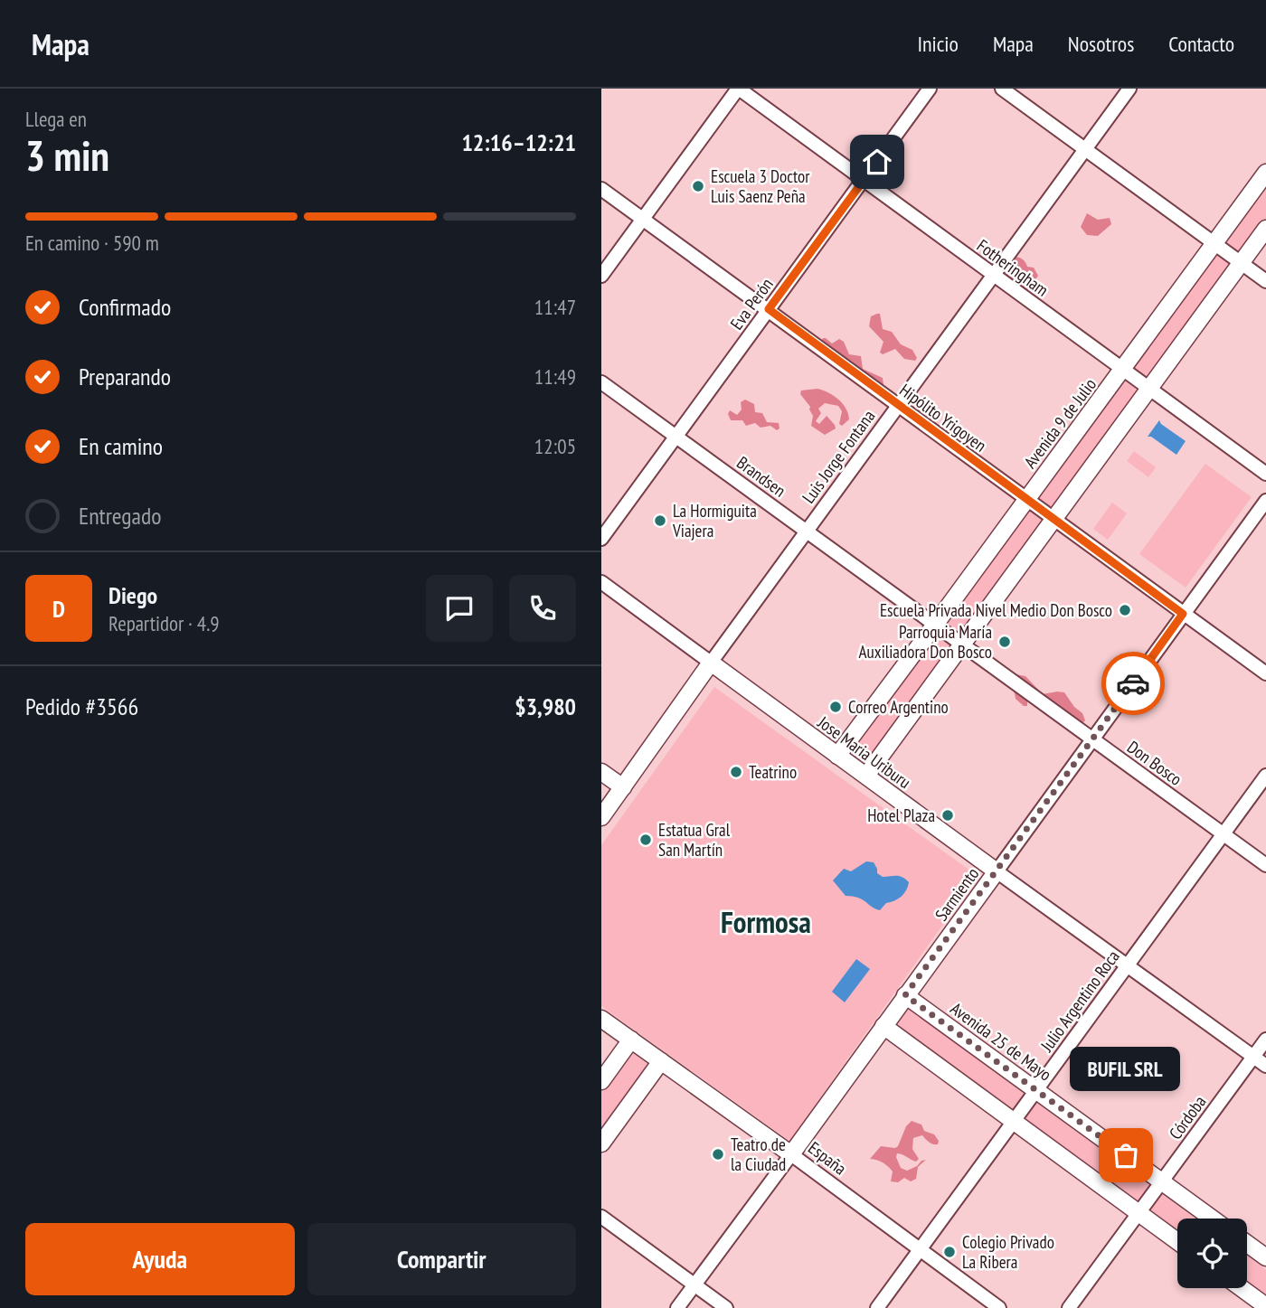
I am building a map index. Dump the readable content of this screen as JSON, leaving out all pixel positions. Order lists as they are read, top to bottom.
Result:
{
  "streets": {
    "main road": [
      "Avenida 9 de Julio",
      "Luis Jorge Fontana",
      "Jose Maria Uriburu",
      "Sarmiento",
      "Avenida 25 de Mayo",
      "España"
    ],
    "street": [
      "Fotheringham",
      "Eva Perón",
      "Hipólito Yrigoyen",
      "Brandsen",
      "Don Bosco",
      "Julio Argentino Roca",
      "Córdoba"
    ]
  },
  "crossings": [
    ["Fotheringham", "Eva Perón"],
    ["Fotheringham", "Avenida 9 de Julio"],
    ["Fotheringham", "Luis Jorge Fontana"],
    ["Eva Perón", "Hipólito Yrigoyen"],
    ["Eva Perón", "Brandsen"],
    ["Hipólito Yrigoyen", "Avenida 9 de Julio"],
    ["Hipólito Yrigoyen", "Luis Jorge Fontana"],
    ["Hipólito Yrigoyen", "Sarmiento"],
    ["Avenida 9 de Julio", "Brandsen"],
    ["Avenida 9 de Julio", "Jose Maria Uriburu"],
    ["Luis Jorge Fontana", "Brandsen"],
    ["Luis Jorge Fontana", "Jose Maria Uriburu"],
    ["Brandsen", "Don Bosco"],
    ["Jose Maria Uriburu", "Sarmiento"],
    ["Don Bosco", "Sarmiento"],
    ["Don Bosco", "Julio Argentino Roca"],
    ["Sarmiento", "Avenida 25 de Mayo"],
    ["Sarmiento", "España"],
    ["Julio Argentino Roca", "Avenida 25 de Mayo"],
    ["Julio Argentino Roca", "España"],
    ["Avenida 25 de Mayo", "Córdoba"]
  ],
  "districts": ["Formosa"],
  "places": [
    "Escuela 3 Doctor Luis Saenz Peña",
    "La Hormiguita Viajera",
    "Escuela Privada Nivel Medio Don Bosco",
    "Parroquia María Auxiliadora Don Bosco",
    "Correo Argentino",
    "Teatrino",
    "Hotel Plaza",
    "Estatua Gral San Martín",
    "Teatro de la Ciudad",
    "BUFIL SRL",
    "Colegio Privado La Ribera"
  ],
  "page": {
    "header": "Mapa",
    "nav": [
      "Inicio",
      "Mapa",
      "Nosotros",
      "Contacto"
    ],
    "heading": ["3 min", "Llega en", "12:16–12:21"],
    "panel": [
      "Diego",
      "Repartidor · 4.9",
      "Pedido #3566",
      "$3,980"
    ],
    "bar": "En camino · 590 m",
    "list": [
      ["Confirmado", "11:47"],
      ["Preparando", "11:49"],
      ["En camino", "12:05"],
      "Entregado"
    ],
    "round": "D",
    "bubble": "BUFIL SRL",
    "buttons": ["Ayuda", "Compartir"]
  }
}
